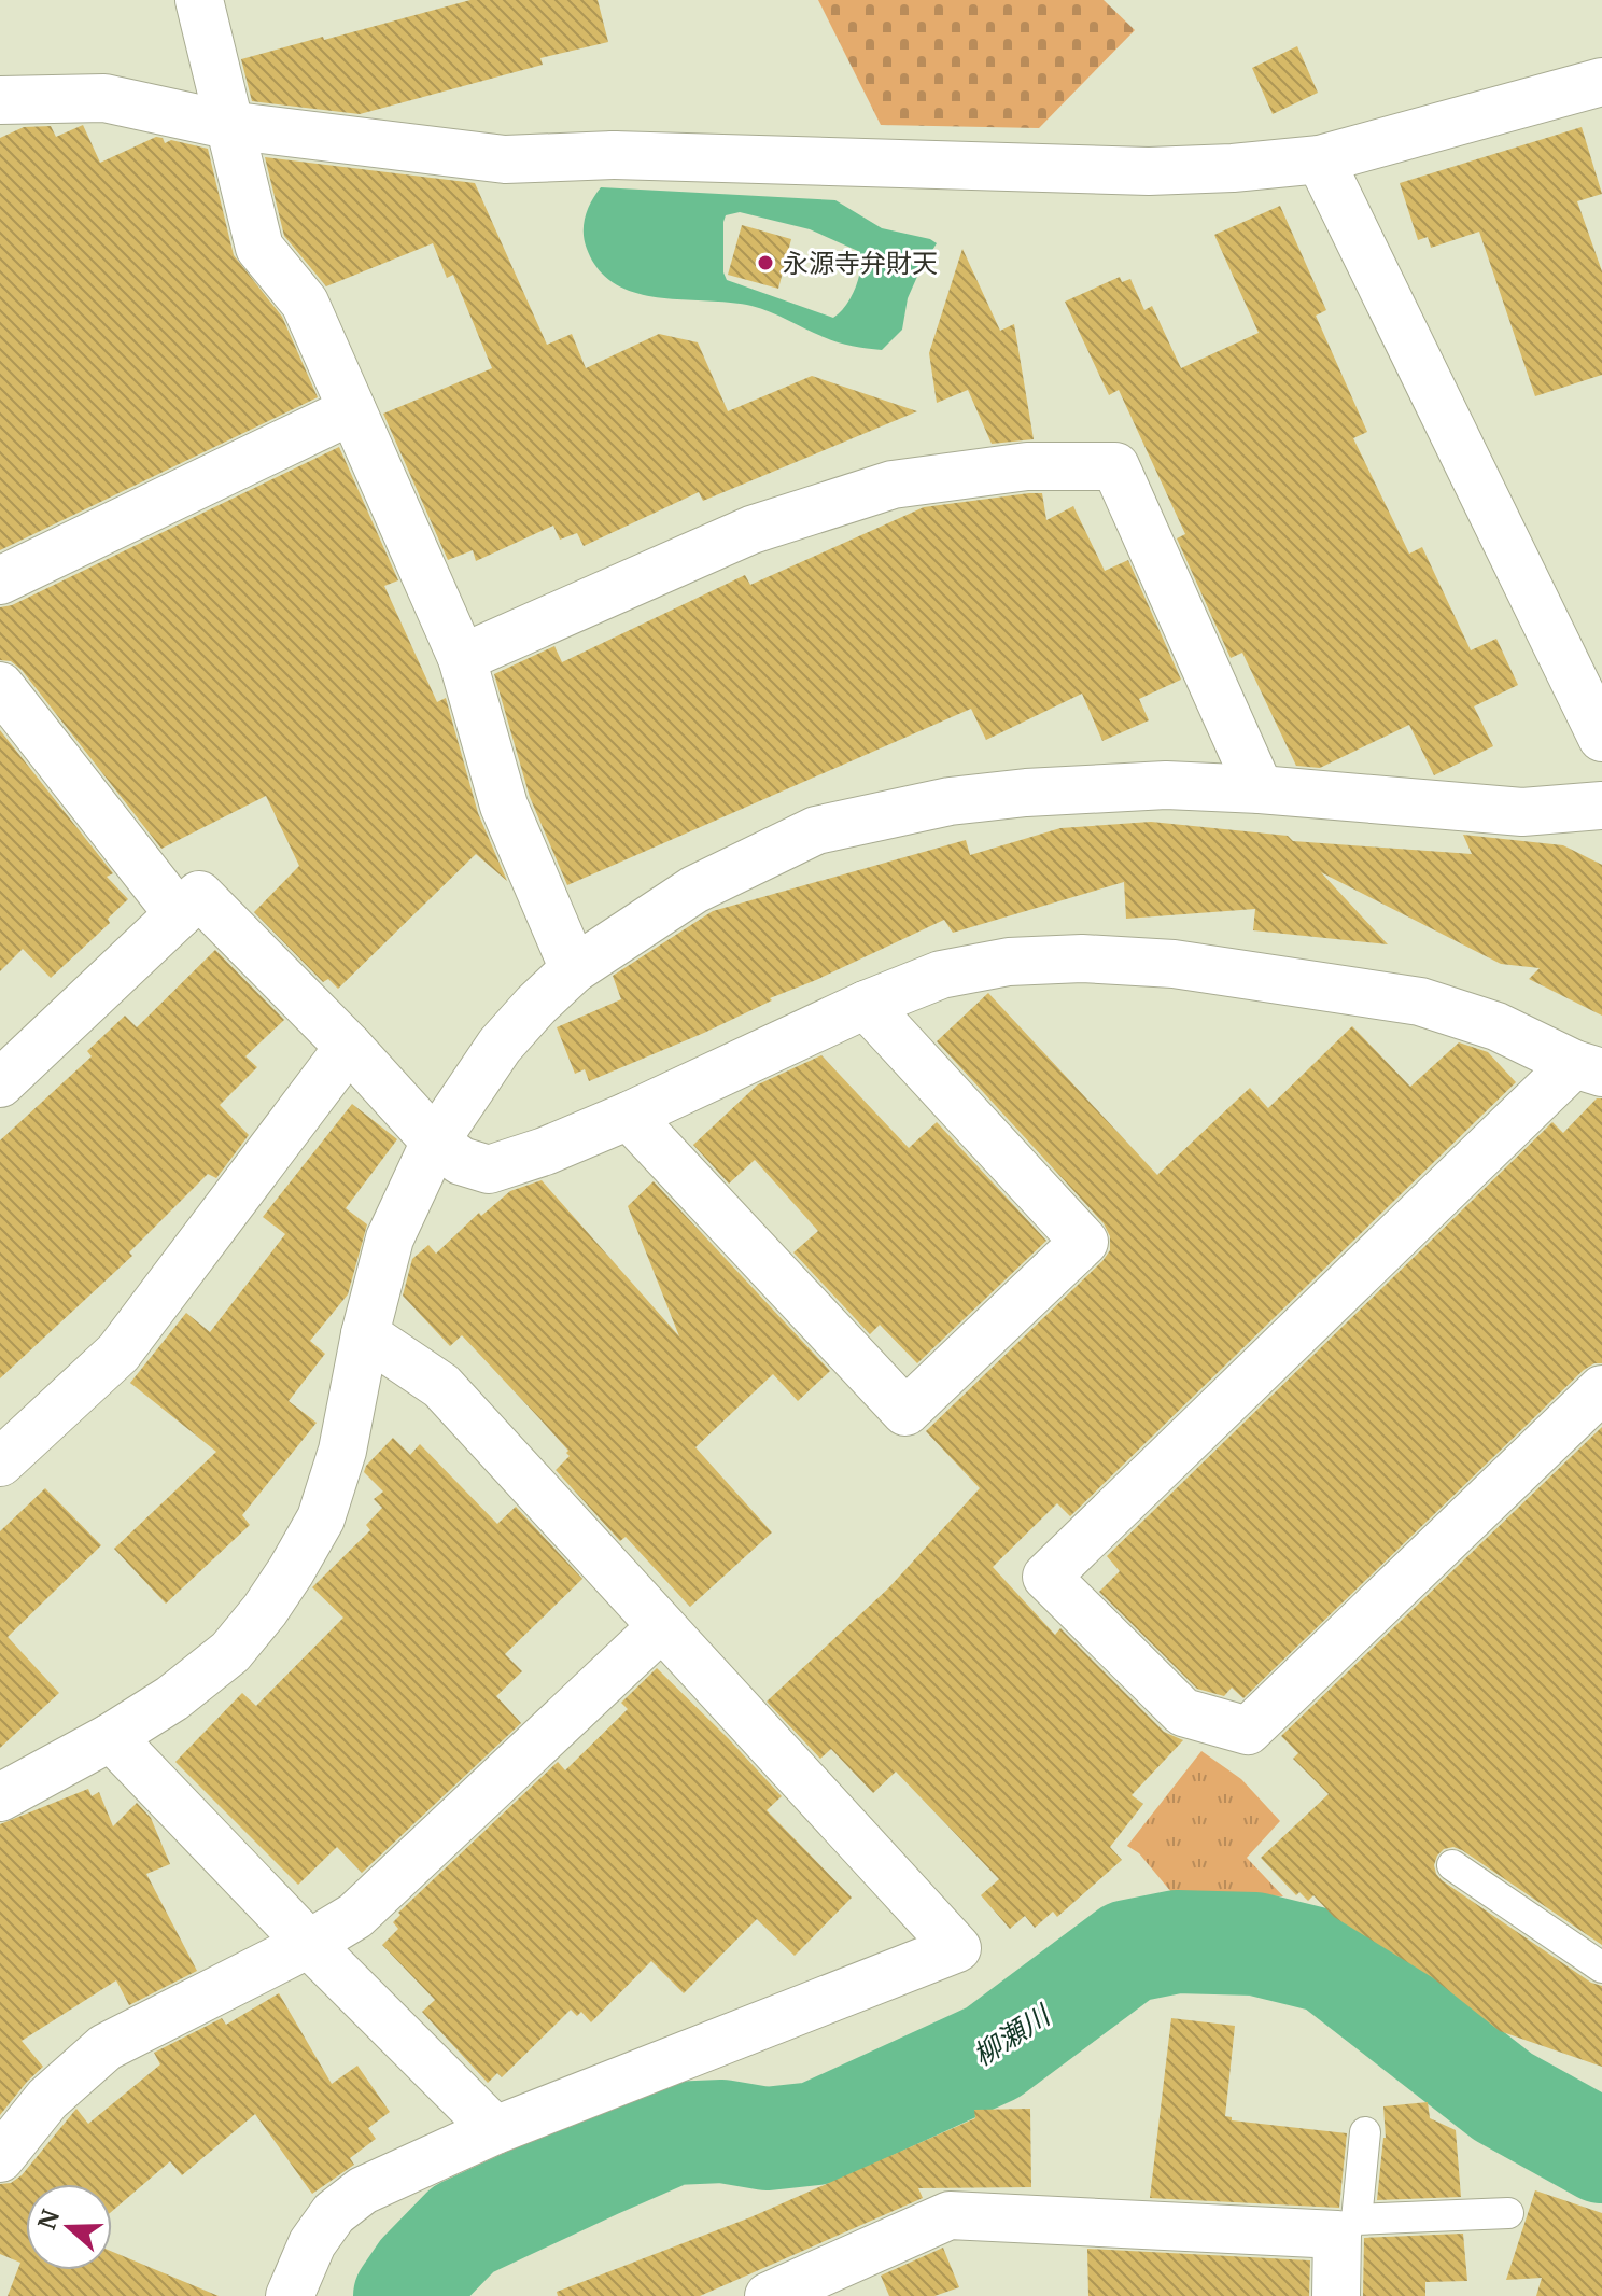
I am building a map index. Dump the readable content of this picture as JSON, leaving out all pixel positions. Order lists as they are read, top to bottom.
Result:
{
  "water": ["柳瀬川"],
  "places": ["永源寺弁財天"],
  "north": "left"
}
